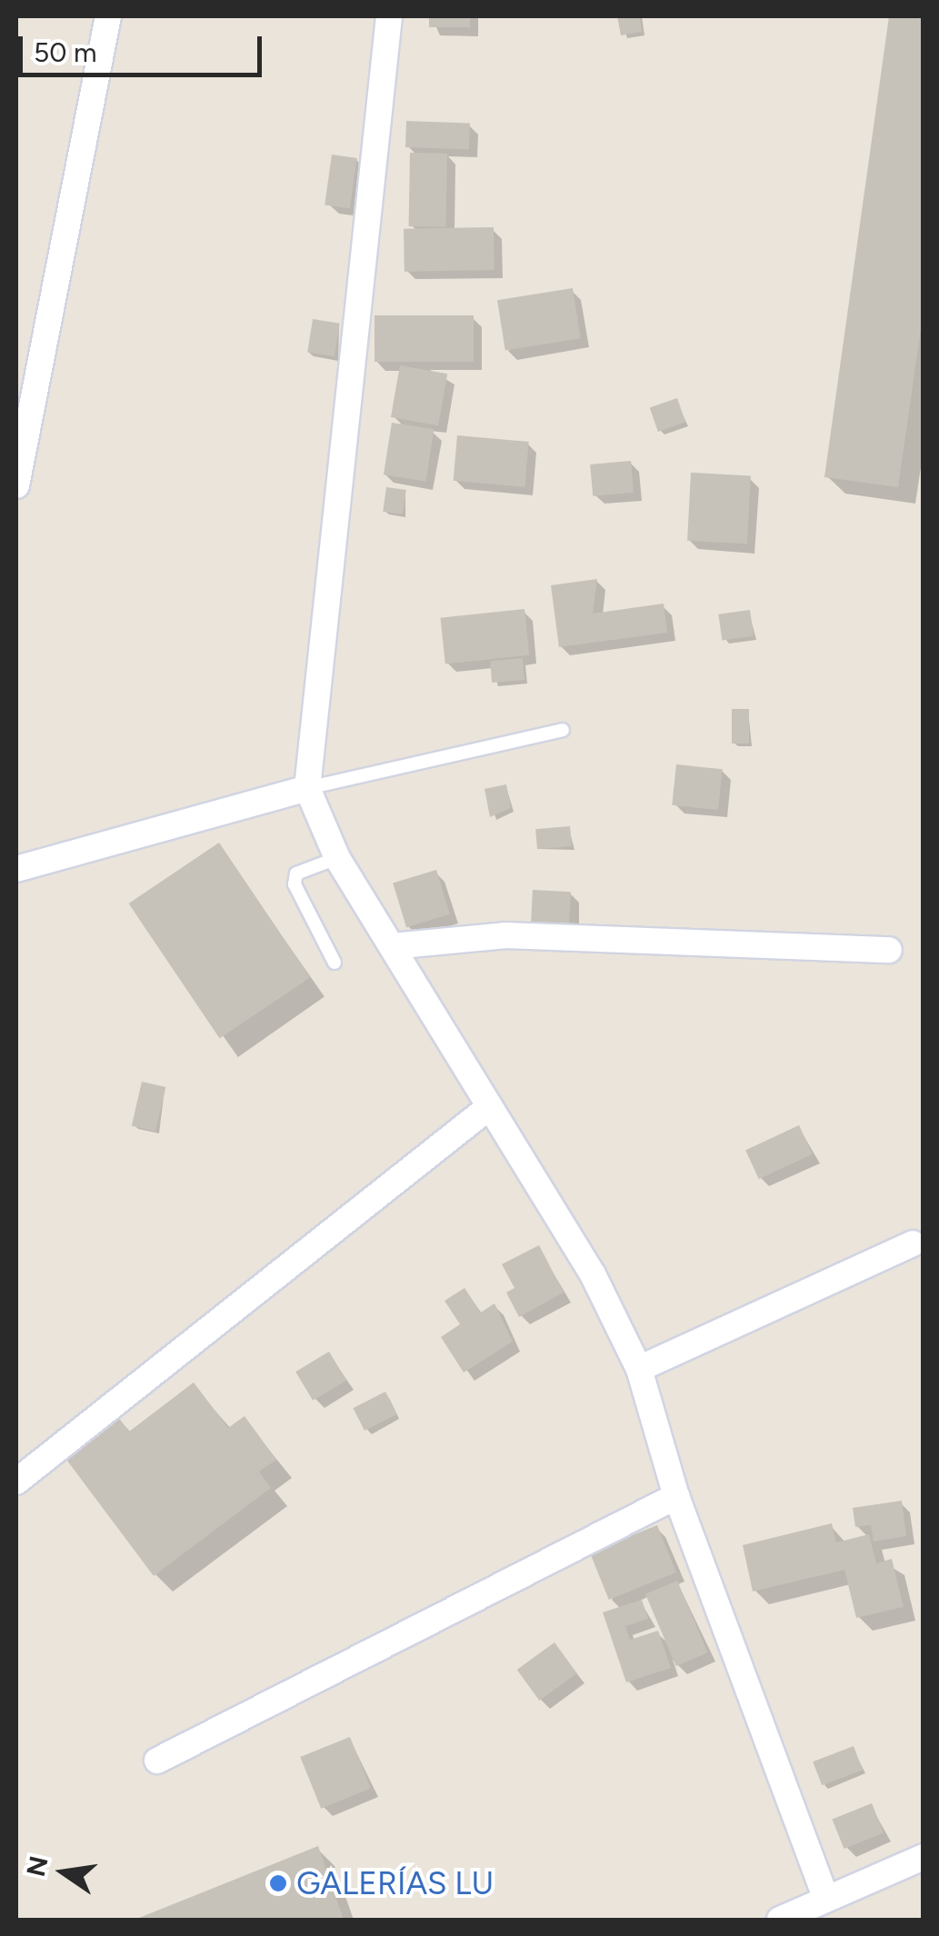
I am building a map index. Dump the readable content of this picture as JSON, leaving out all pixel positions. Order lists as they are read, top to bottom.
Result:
{
  "places": ["GALERÍAS LU"],
  "scale_bar": "50 m",
  "north": "left"
}
